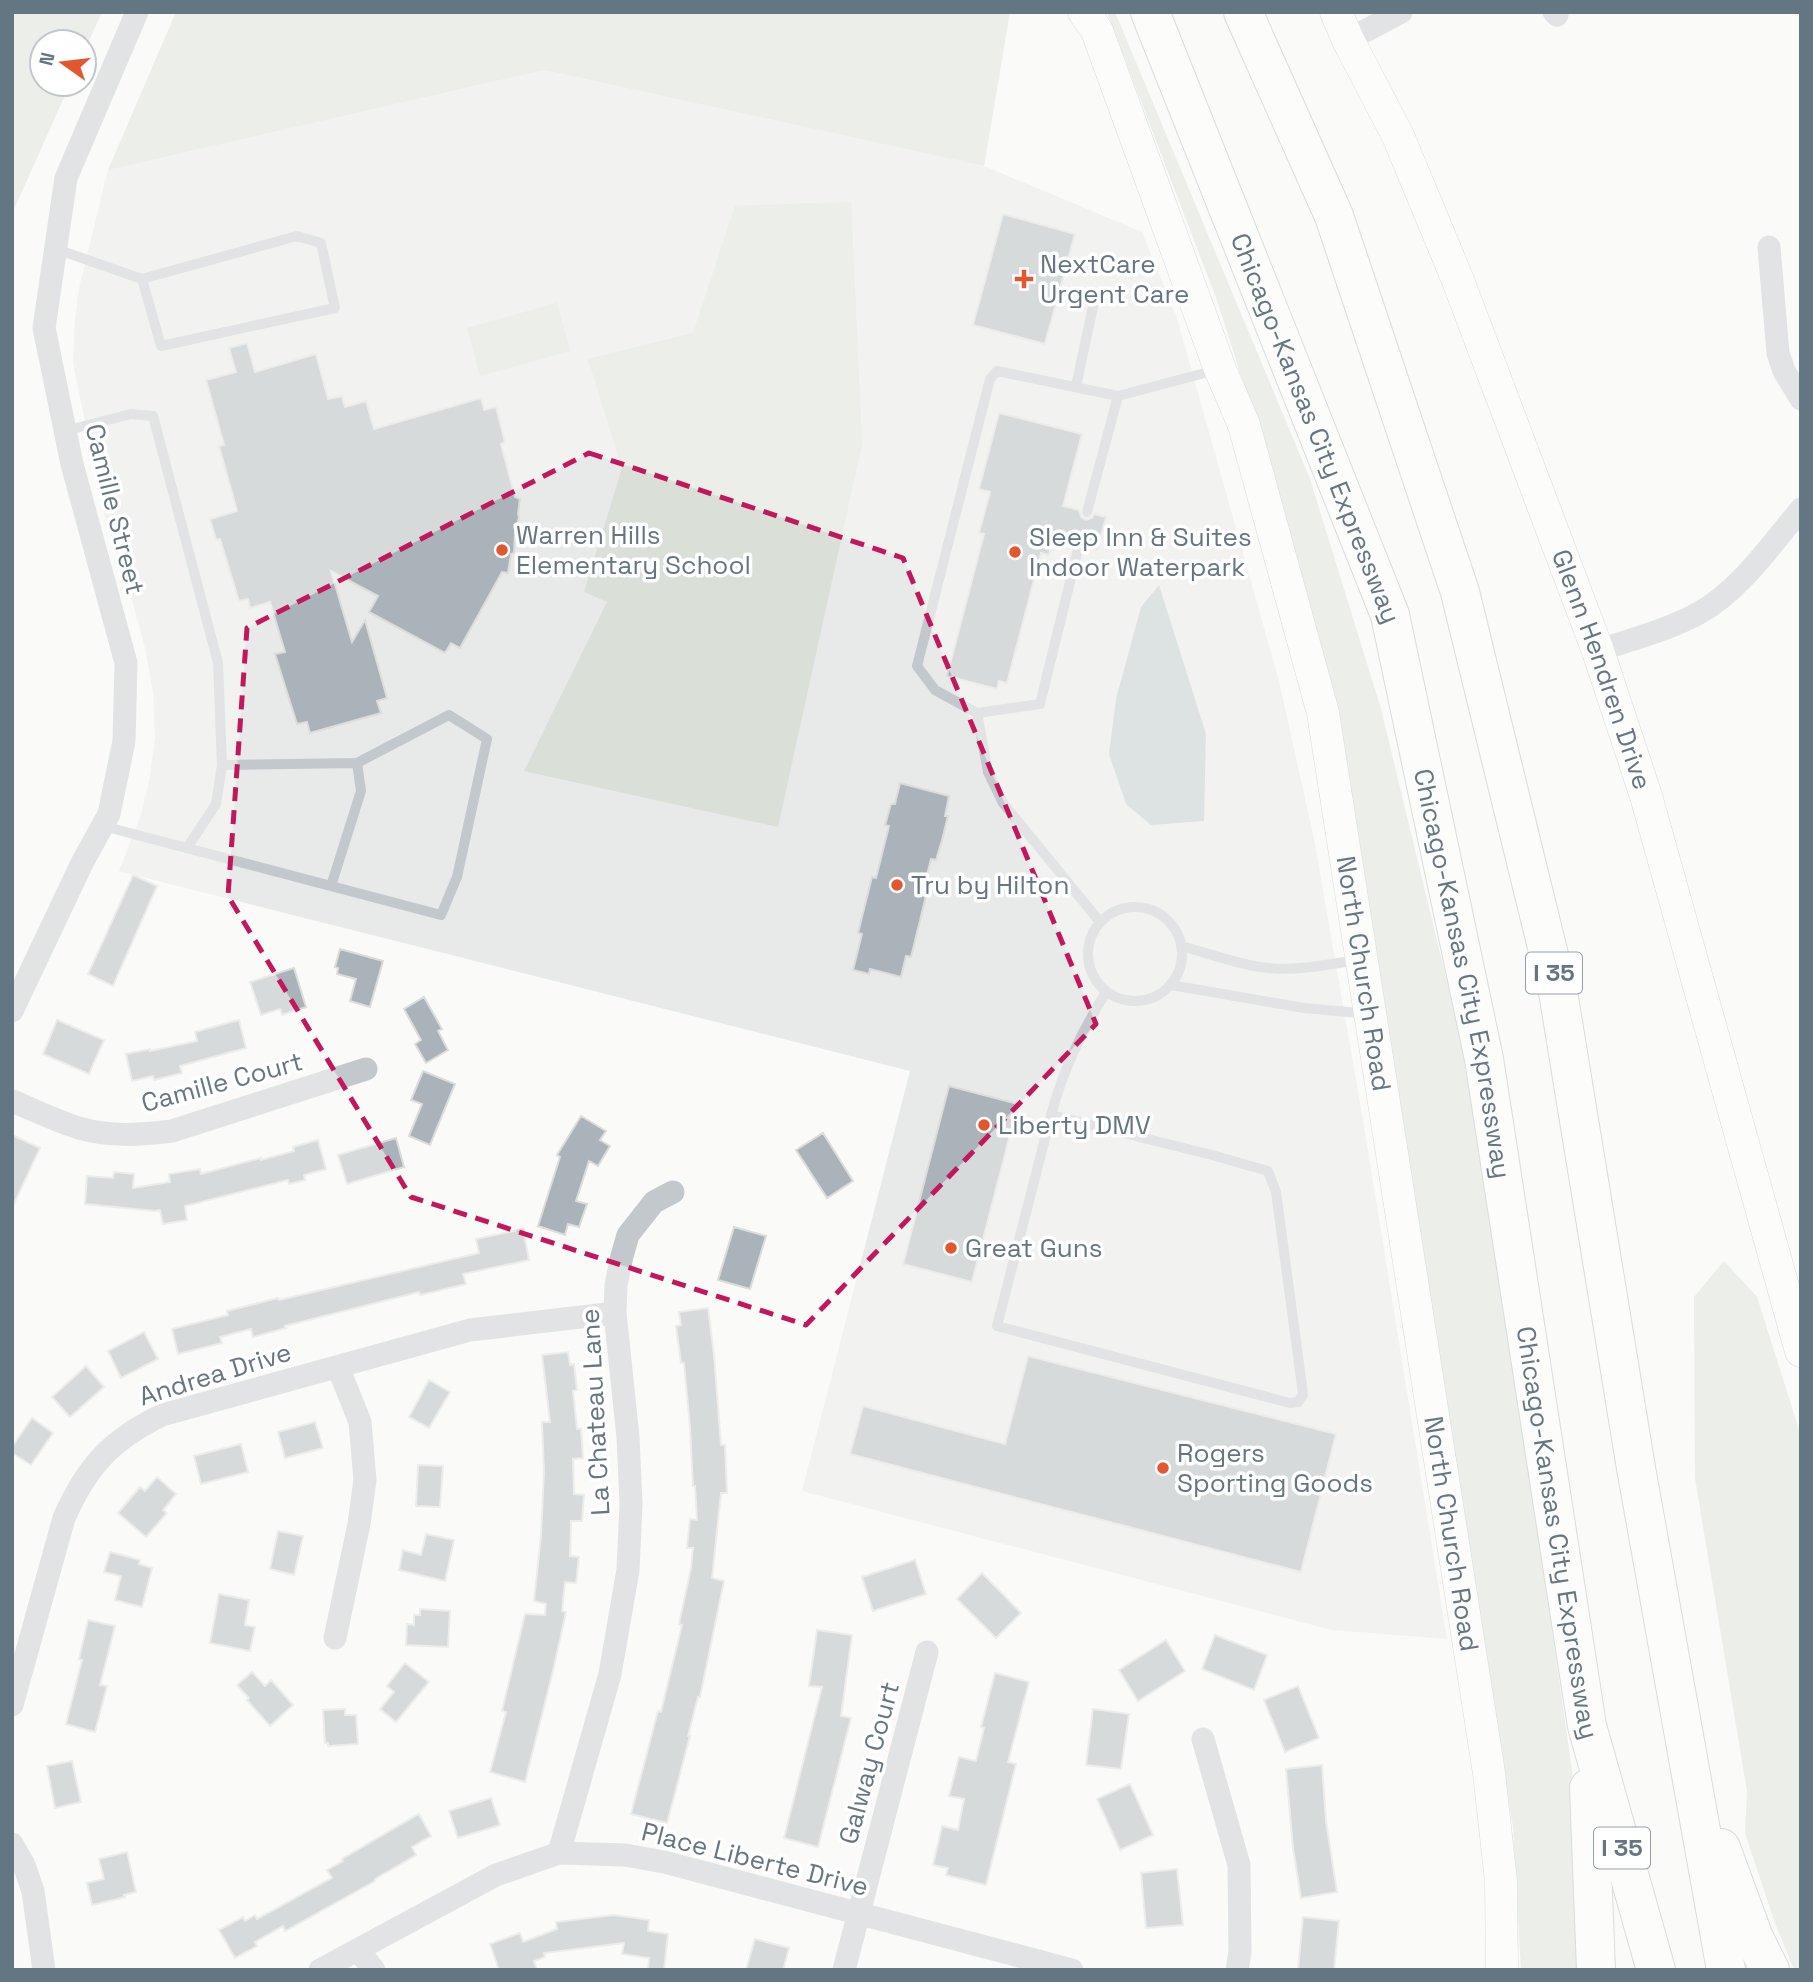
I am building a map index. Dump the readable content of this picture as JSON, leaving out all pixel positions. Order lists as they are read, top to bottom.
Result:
{
  "streets": {
    "highway": ["Chicago-Kansas City Expressway", "I 35"],
    "main road": ["Glenn Hendren Drive", "North Church Road"],
    "street": [
      "Camille Street",
      "Camille Court",
      "Andrea Drive",
      "La Chateau Lane",
      "Galway Court",
      "Place Liberte Drive"
    ]
  },
  "crossings": [
    ["Andrea Drive", "La Chateau Lane"],
    ["La Chateau Lane", "Place Liberte Drive"],
    ["Galway Court", "Place Liberte Drive"]
  ],
  "places": {
    "health": ["NextCare Urgent Care"],
    "other": [
      "Warren Hills Elementary School",
      "Sleep Inn & Suites Indoor Waterpark",
      "Tru by Hilton",
      "Liberty DMV",
      "Great Guns",
      "Rogers Sporting Goods"
    ]
  },
  "north": "left"
}
